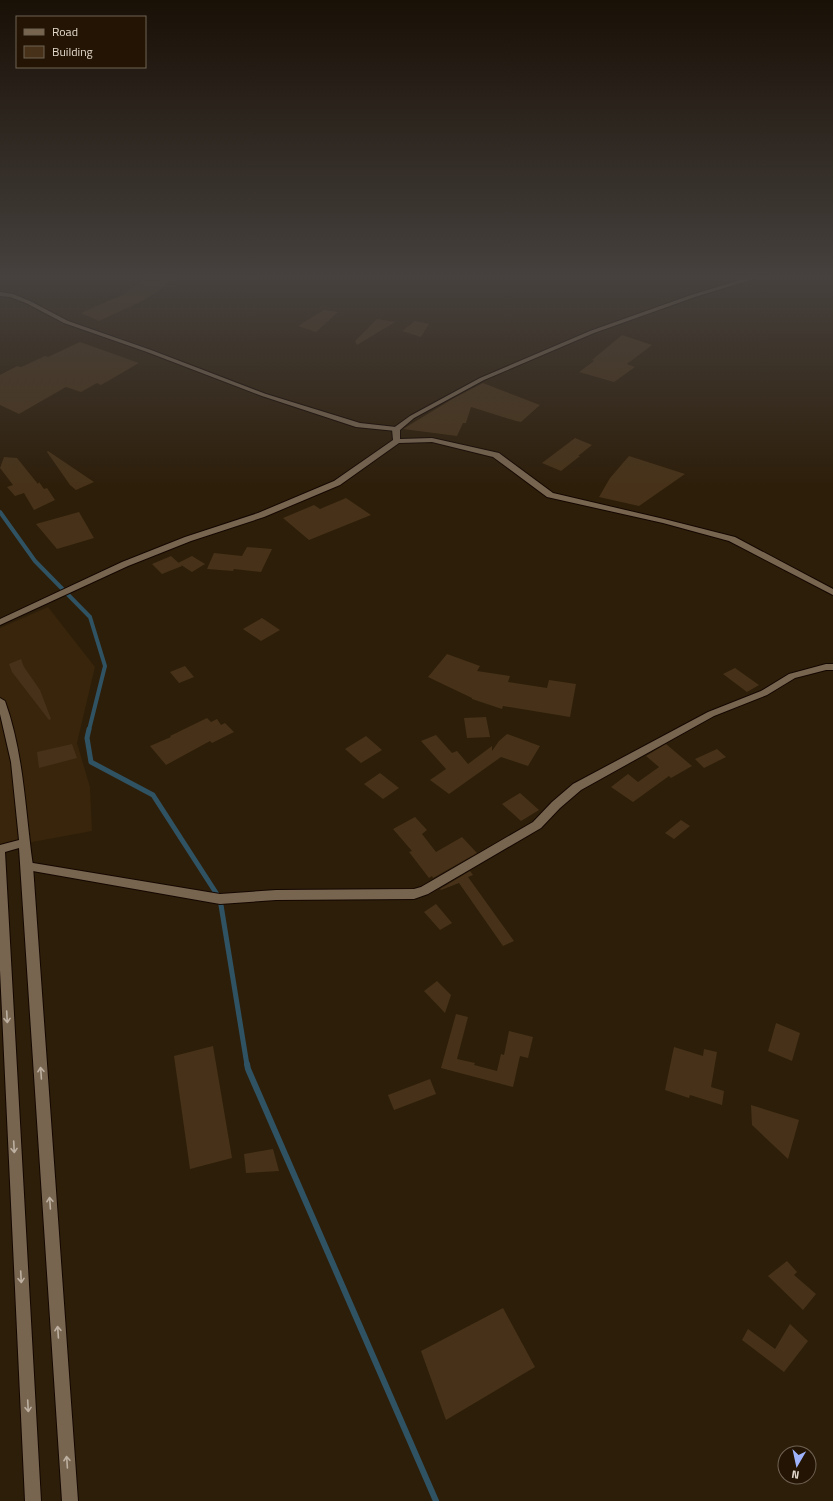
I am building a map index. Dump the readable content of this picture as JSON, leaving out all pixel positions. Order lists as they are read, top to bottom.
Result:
{
  "legend": ["Road", "Building"],
  "north": "bottom"
}
